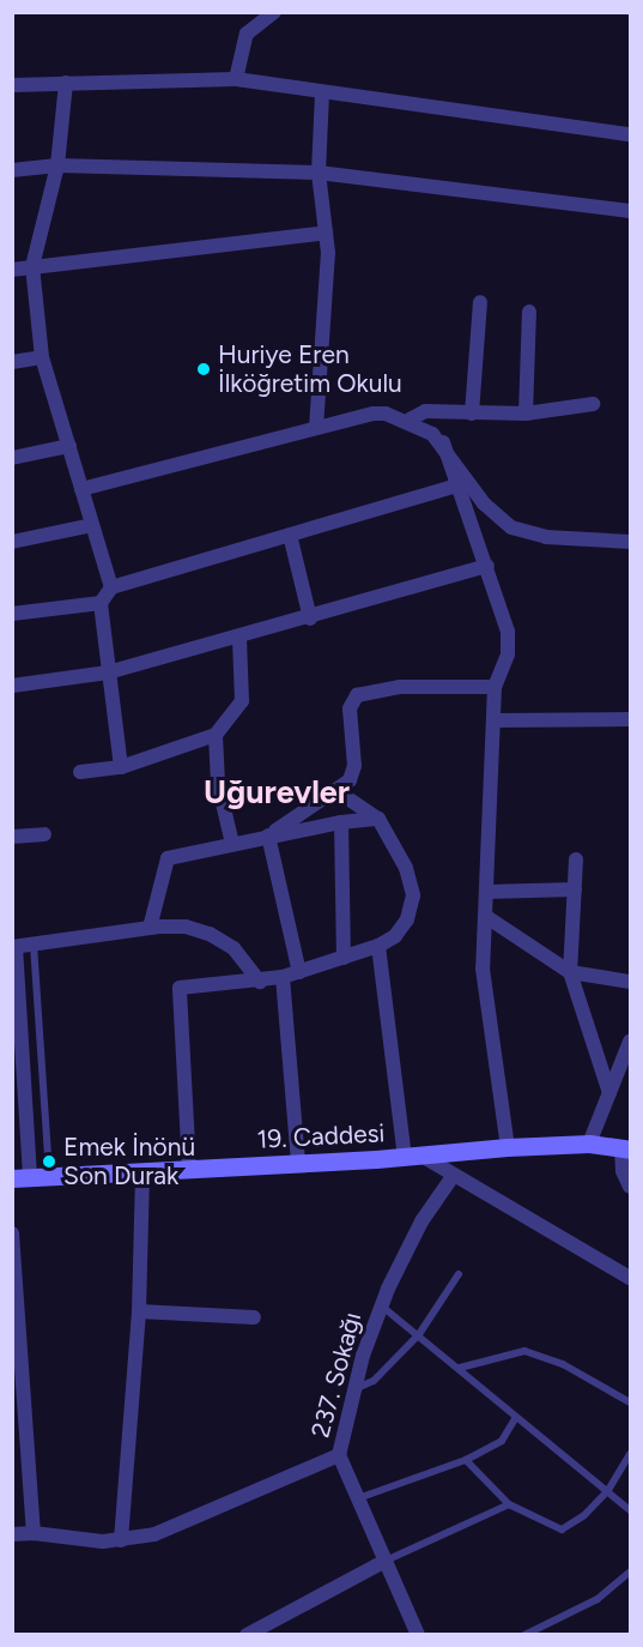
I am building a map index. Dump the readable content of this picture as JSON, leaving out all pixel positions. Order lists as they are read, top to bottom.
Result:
{
  "streets": {
    "street": ["19. Caddesi", "237. Sokağı"]
  },
  "districts": ["Uğurevler"],
  "places": ["Huriye Eren İlköğretim Okulu", "Emek İnönü Son Durak"]
}
